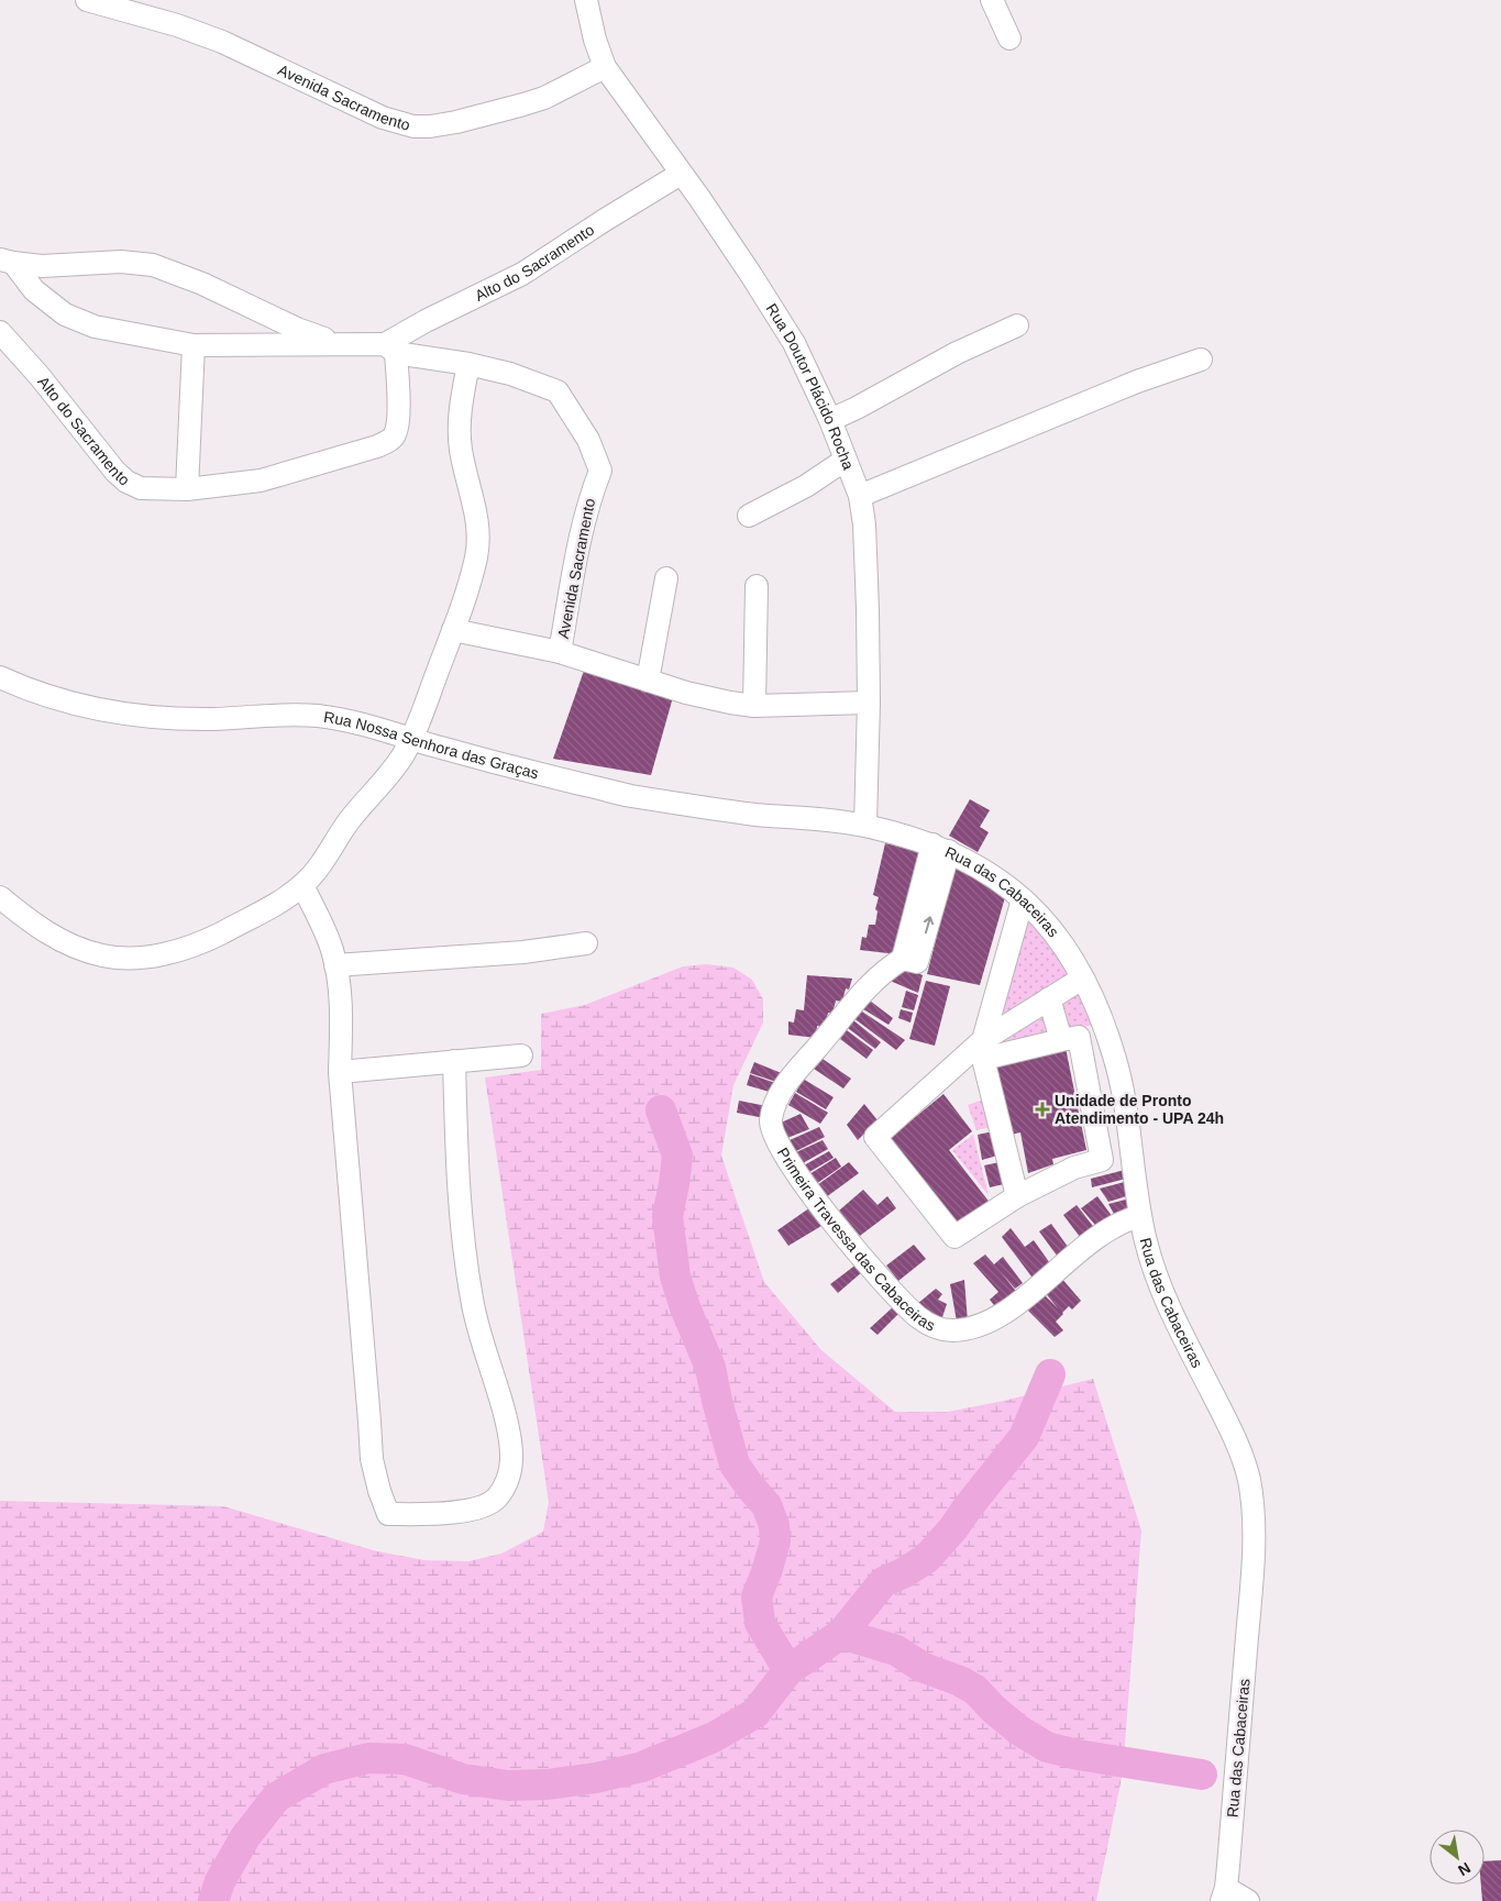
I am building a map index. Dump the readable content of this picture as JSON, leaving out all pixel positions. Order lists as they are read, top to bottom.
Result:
{
  "streets": {
    "street": [
      "Avenida Sacramento",
      "Alto do Sacramento",
      "Rua Doutor Plácido Rocha",
      "Rua Nossa Senhora das Graças",
      "Rua das Cabaceiras",
      "Primeira Travessa das Cabaceiras"
    ]
  },
  "crossings": [
    ["Avenida Sacramento", "Alto do Sacramento"],
    ["Avenida Sacramento", "Rua Doutor Plácido Rocha"],
    ["Alto do Sacramento", "Rua Doutor Plácido Rocha"],
    ["Rua Doutor Plácido Rocha", "Rua Nossa Senhora das Graças"],
    ["Rua Doutor Plácido Rocha", "Rua das Cabaceiras"],
    ["Rua Nossa Senhora das Graças", "Rua das Cabaceiras"],
    ["Rua das Cabaceiras", "Primeira Travessa das Cabaceiras"]
  ],
  "places": {
    "health": ["Unidade de Pronto Atendimento - UPA 24h"]
  },
  "north": "bottom right"
}
